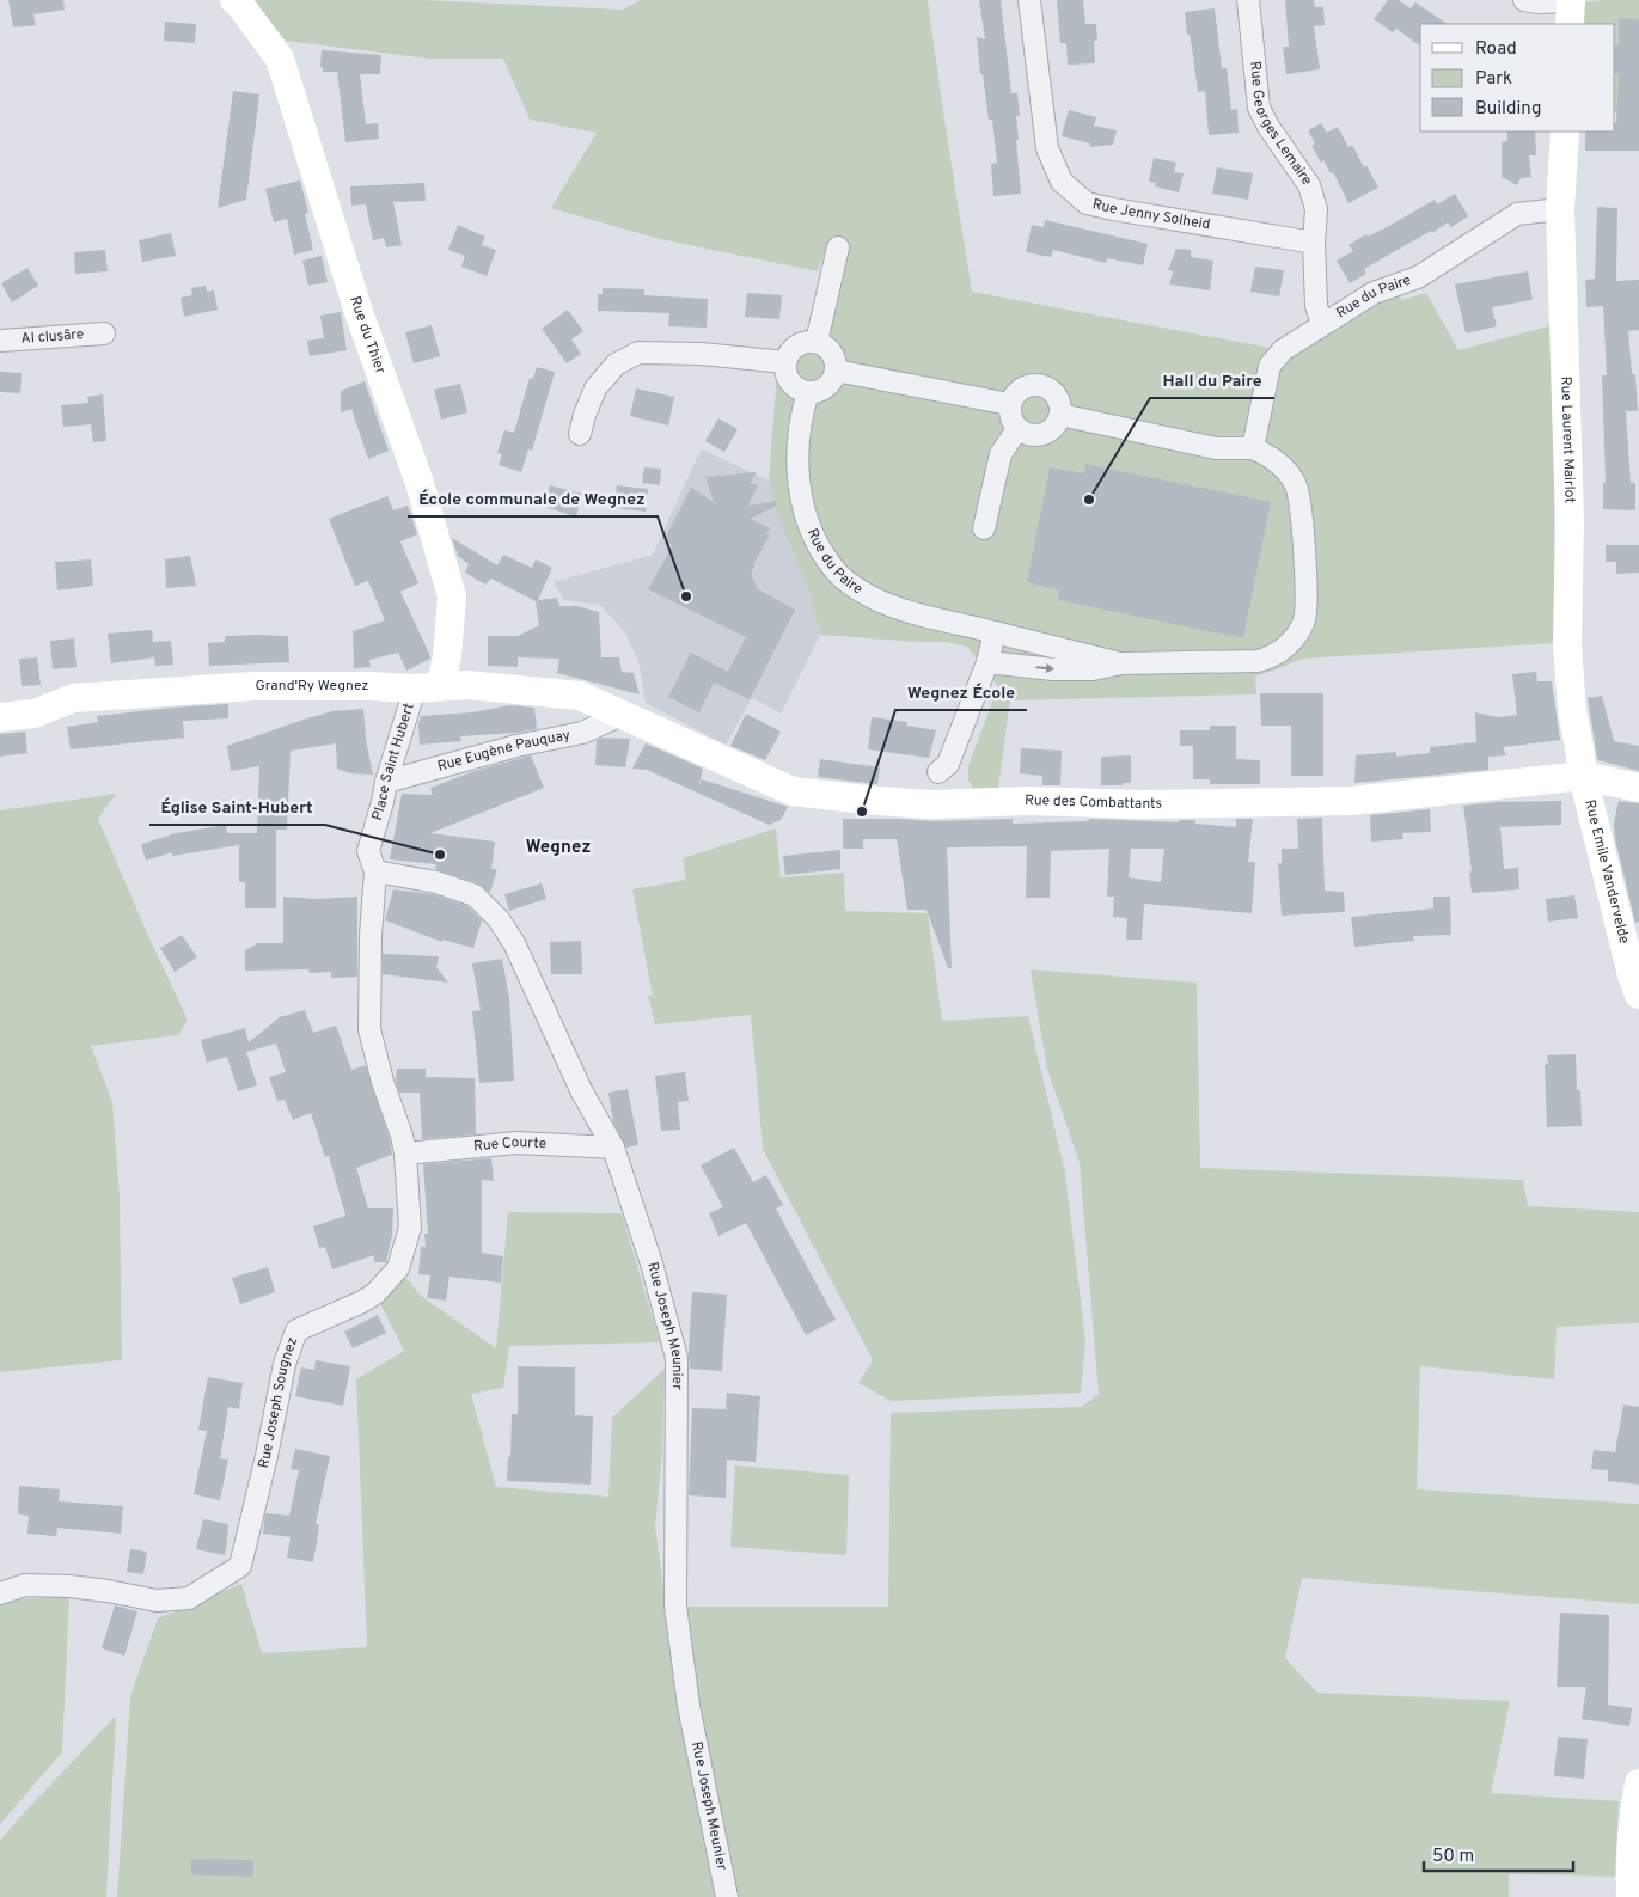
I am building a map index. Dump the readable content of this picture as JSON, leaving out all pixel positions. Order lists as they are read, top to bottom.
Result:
{
  "streets": {
    "street": [
      "Rue Georges Lemaire",
      "Rue Jenny Solheid",
      "Rue du Paire",
      "Rue du Thier",
      "Al clusâre",
      "Rue Laurent Mairlot",
      "Grand'Ry Wegnez",
      "Rue Eugène Pauquay",
      "Place Saint Hubert",
      "Rue des Combattants",
      "Rue Emile Vandervelde",
      "Rue Courte",
      "Rue Joseph Meunier",
      "Rue Joseph Sougnez"
    ]
  },
  "crossings": [
    ["Rue Georges Lemaire", "Rue Jenny Solheid"],
    ["Rue du Paire", "Rue Laurent Mairlot"],
    ["Rue du Thier", "Grand'Ry Wegnez"],
    ["Rue du Thier", "Place Saint Hubert"],
    ["Rue Laurent Mairlot", "Rue Emile Vandervelde"],
    ["Grand'Ry Wegnez", "Rue Eugène Pauquay"],
    ["Grand'Ry Wegnez", "Place Saint Hubert"],
    ["Grand'Ry Wegnez", "Rue des Combattants"],
    ["Rue Eugène Pauquay", "Place Saint Hubert"],
    ["Rue Eugène Pauquay", "Rue des Combattants"],
    ["Place Saint Hubert", "Rue Joseph Meunier"],
    ["Place Saint Hubert", "Rue Joseph Sougnez"],
    ["Rue des Combattants", "Rue Emile Vandervelde"],
    ["Rue Courte", "Rue Joseph Meunier"],
    ["Rue Courte", "Rue Joseph Sougnez"],
    ["Rue Joseph Meunier", "Rue Joseph Sougnez"]
  ],
  "districts": ["Wegnez"],
  "places": [
    "Hall du Paire",
    "École communale de Wegnez",
    "Wegnez École",
    "Église Saint-Hubert"
  ],
  "legend": ["Road", "Park", "Building"],
  "scale_bar": "50 m"
}
